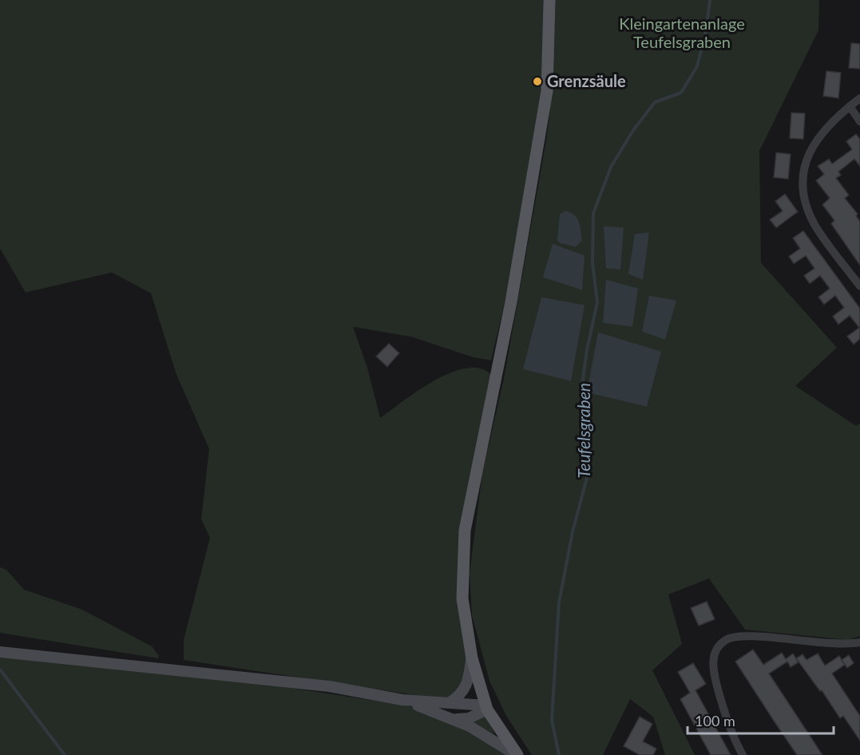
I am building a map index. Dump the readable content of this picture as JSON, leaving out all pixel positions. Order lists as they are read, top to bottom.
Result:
{
  "water": ["Teufelsgraben"],
  "parks": ["Kleingartenanlage Teufelsgraben"],
  "places": ["Grenzsäule"],
  "scale_bar": "100 m"
}
